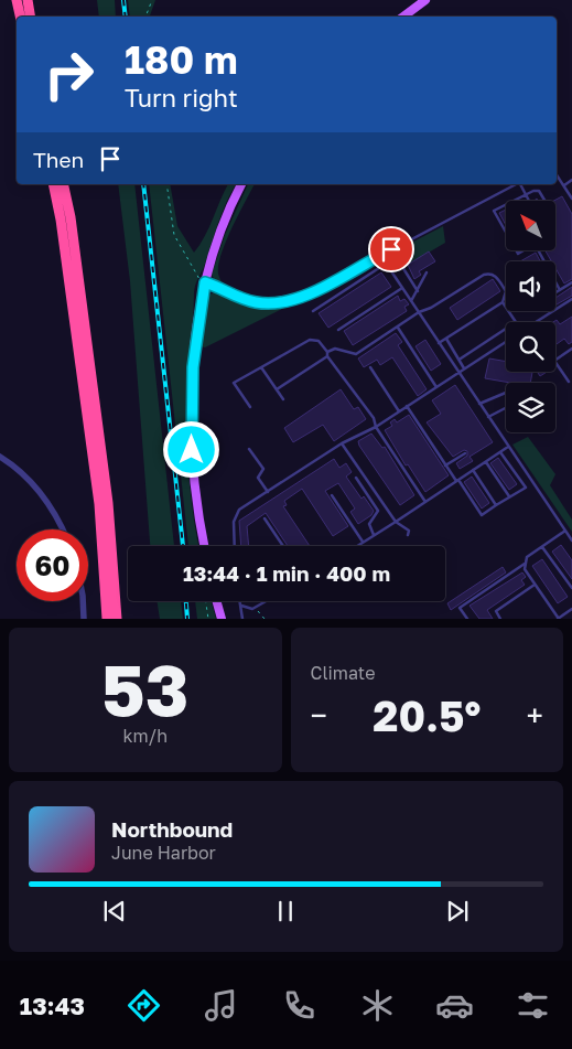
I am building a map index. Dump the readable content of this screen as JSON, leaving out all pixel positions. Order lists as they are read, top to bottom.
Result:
{
  "north": "top left",
  "page": {
    "turn": ["180 m", "Turn right"],
    "then": "Then",
    "limit": "60",
    "trip": "13:44 · 1 min · 400 m",
    "tile": [
      ["53", "km/h"],
      "Climate"
    ],
    "heat": ["−", "20.5°", "+"],
    "song": ["Northbound", "June Harbor"],
    "tabs": "13:43"
  }
}
